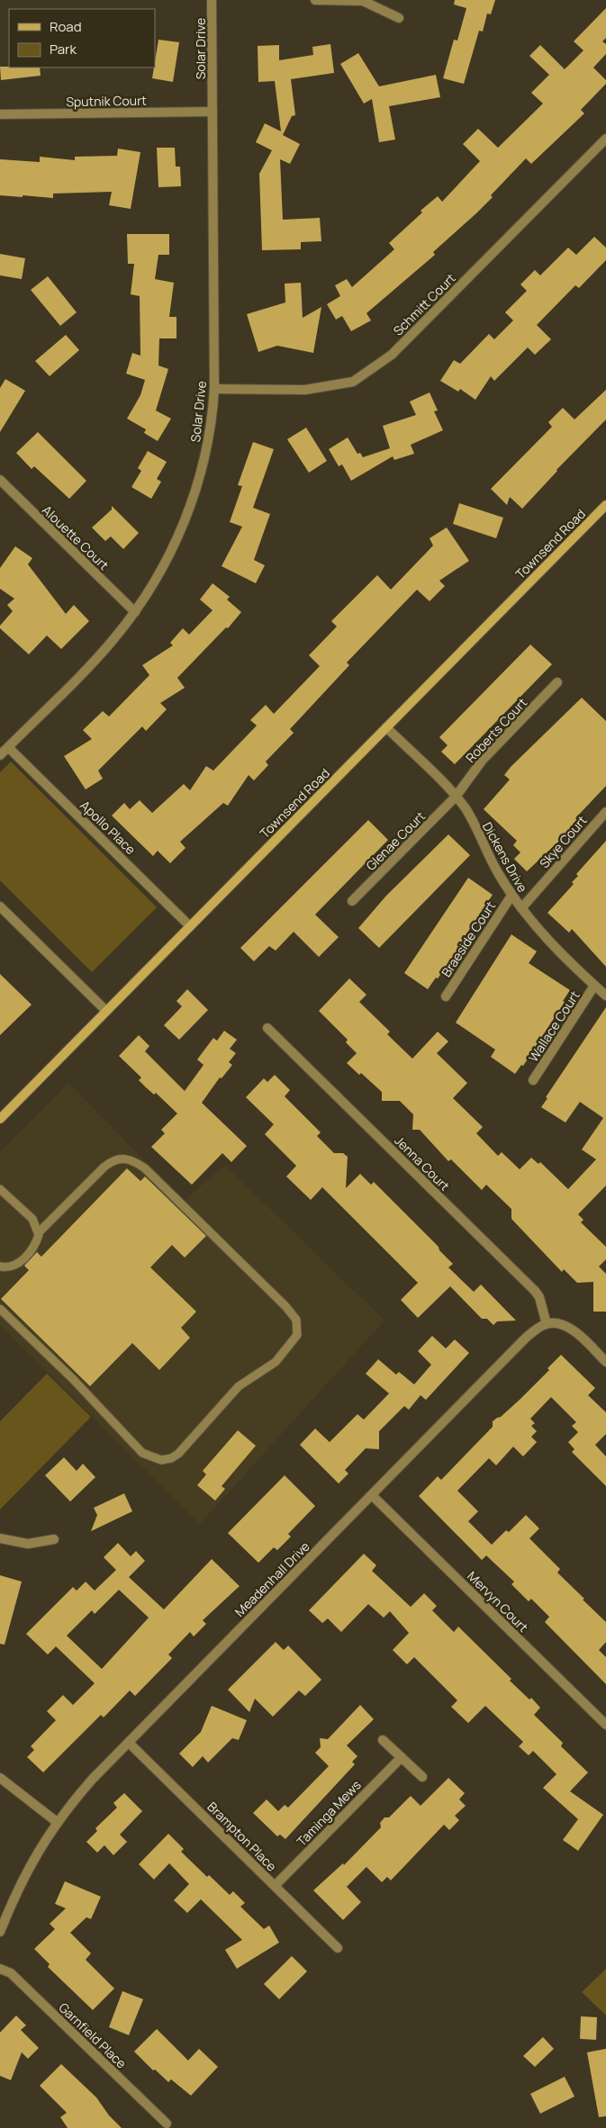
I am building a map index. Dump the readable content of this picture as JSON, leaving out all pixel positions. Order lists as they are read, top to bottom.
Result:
{
  "streets": {
    "main road": ["Townsend Road"],
    "street": [
      "Solar Drive",
      "Sputnik Court",
      "Schmitt Court",
      "Alouette Court",
      "Roberts Court",
      "Apollo Place",
      "Glenae Court",
      "Skye Court",
      "Dickens Drive",
      "Braeside Court",
      "Wallace Court",
      "Jenna Court",
      "Meadenhall Drive",
      "Mervyn Court",
      "Taminga Mews",
      "Brampton Place",
      "Garnfield Place"
    ]
  },
  "crossings": [
    ["Solar Drive", "Sputnik Court"],
    ["Solar Drive", "Schmitt Court"],
    ["Solar Drive", "Alouette Court"],
    ["Solar Drive", "Apollo Place"],
    ["Townsend Road", "Apollo Place"],
    ["Townsend Road", "Dickens Drive"],
    ["Roberts Court", "Glenae Court"],
    ["Roberts Court", "Dickens Drive"],
    ["Glenae Court", "Dickens Drive"],
    ["Skye Court", "Dickens Drive"],
    ["Dickens Drive", "Braeside Court"],
    ["Dickens Drive", "Wallace Court"],
    ["Jenna Court", "Meadenhall Drive"],
    ["Meadenhall Drive", "Mervyn Court"],
    ["Meadenhall Drive", "Brampton Place"],
    ["Taminga Mews", "Brampton Place"]
  ],
  "legend": ["Road", "Park"]
}
